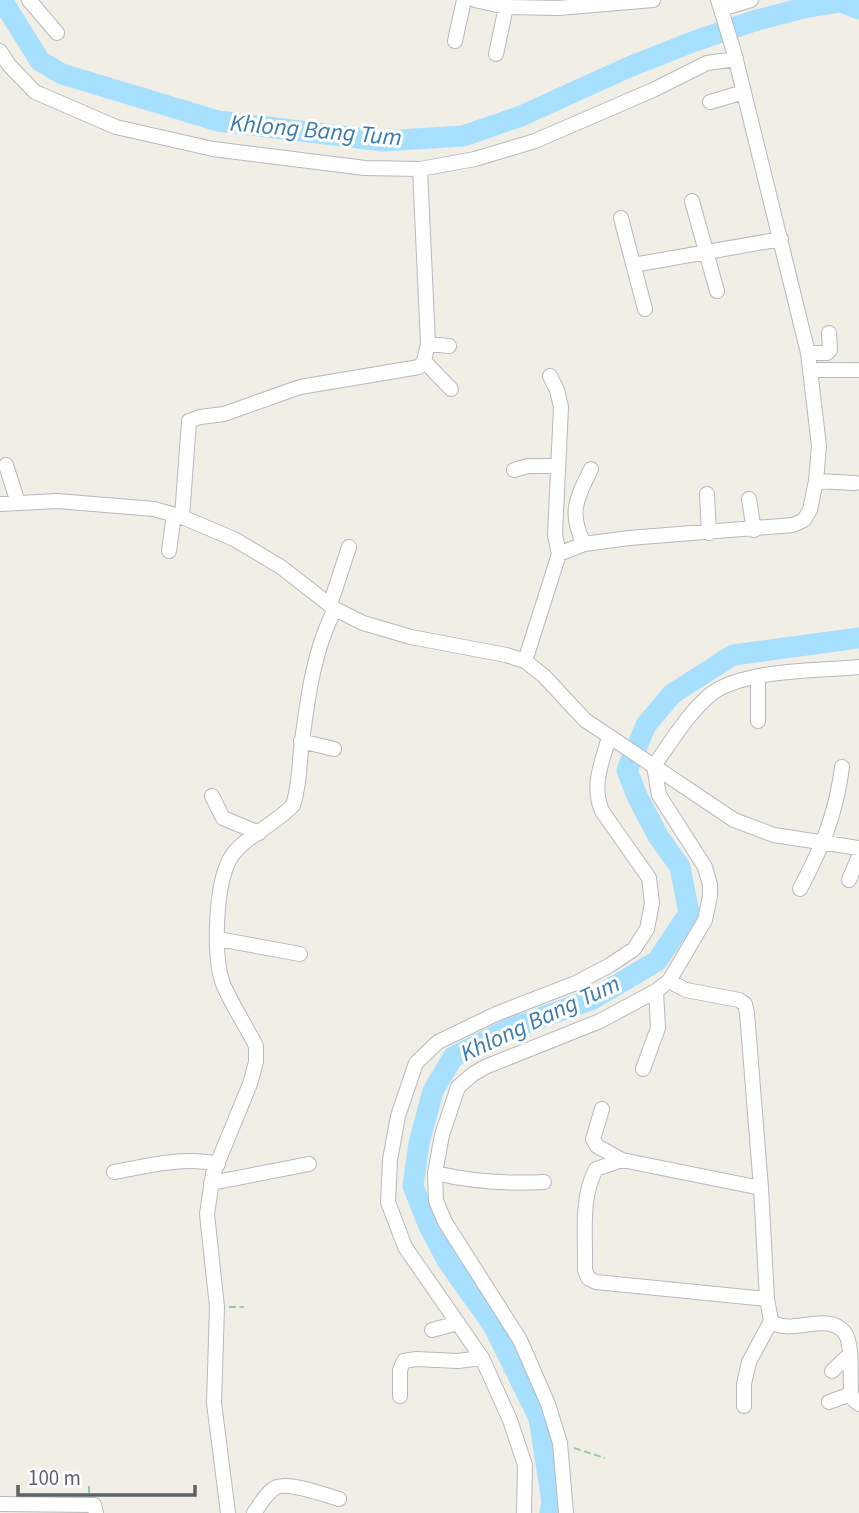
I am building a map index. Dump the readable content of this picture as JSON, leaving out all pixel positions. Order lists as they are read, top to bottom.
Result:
{
  "water": ["Khlong Bang Tum"],
  "scale_bar": "100 m"
}
